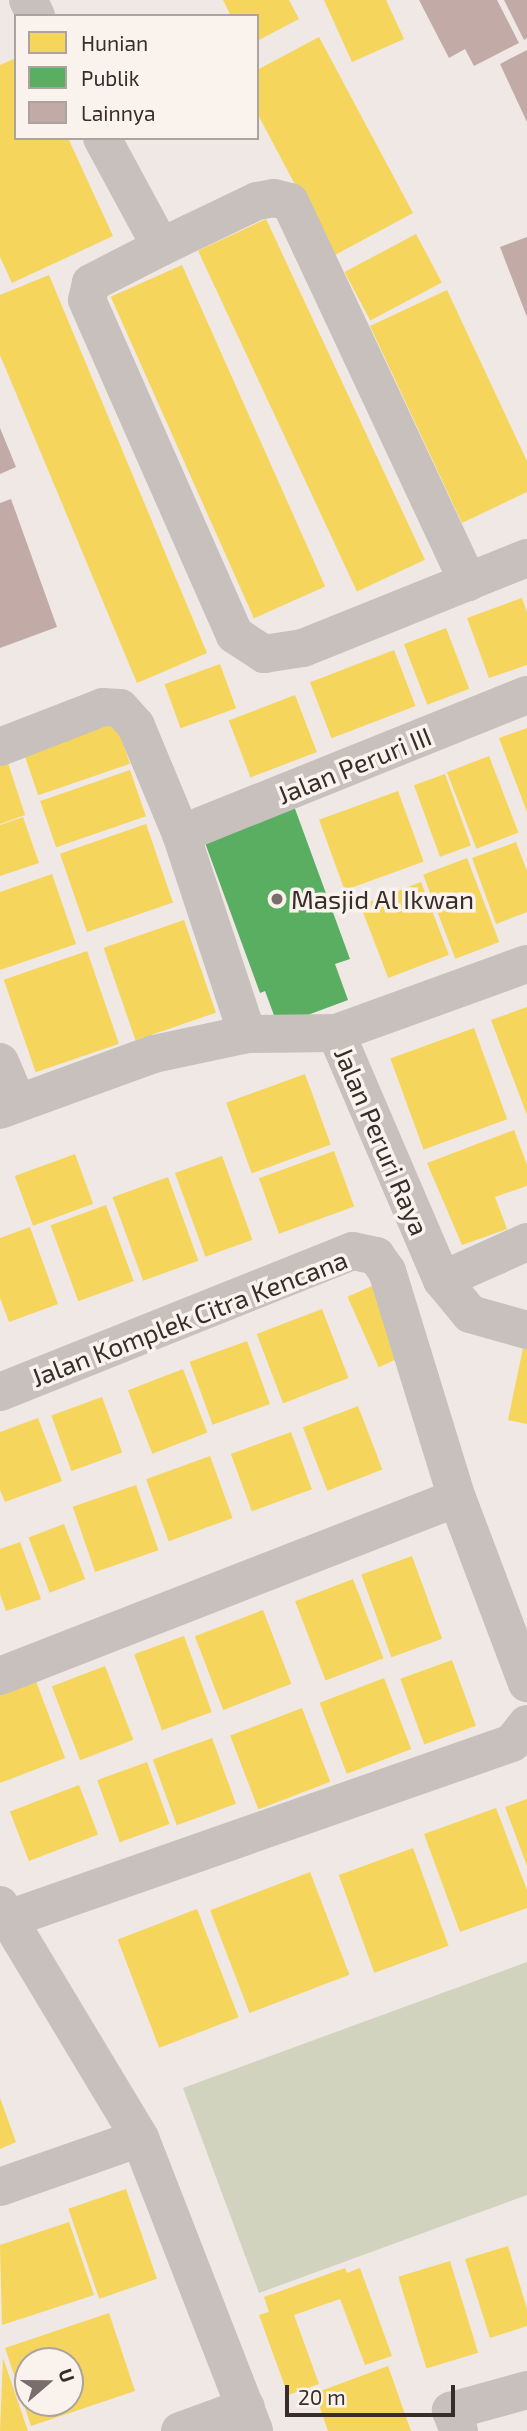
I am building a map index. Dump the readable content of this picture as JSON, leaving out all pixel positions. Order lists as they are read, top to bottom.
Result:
{
  "streets": {
    "street": ["Jalan Peruri III", "Jalan Peruri Raya", "Jalan Komplek Citra Kencana"]
  },
  "places": ["Masjid Al Ikwan"],
  "legend": ["Hunian", "Publik", "Lainnya"],
  "scale_bar": "20 m",
  "north": "right"
}
